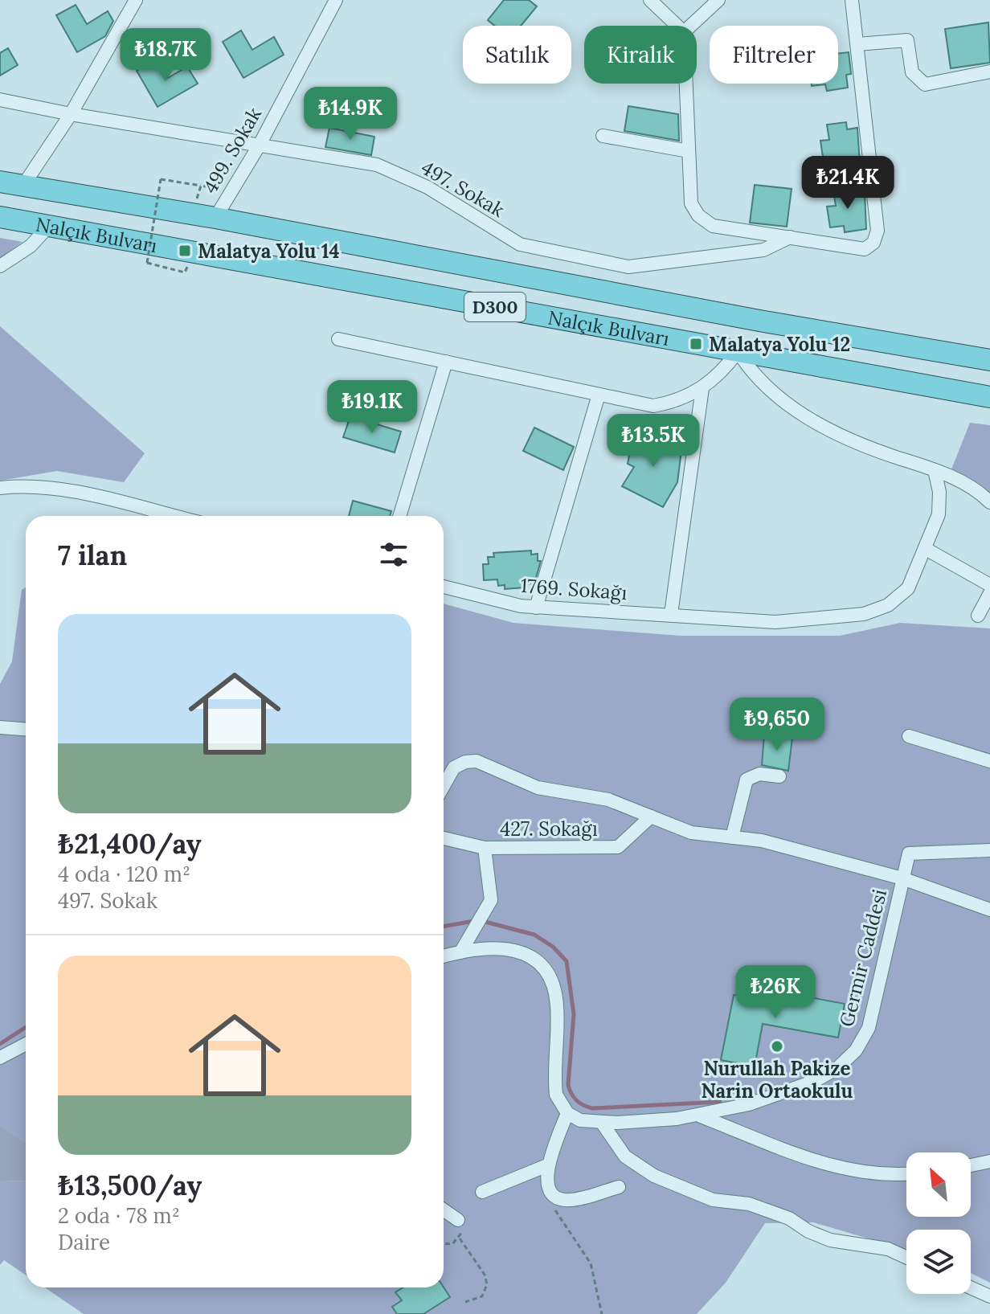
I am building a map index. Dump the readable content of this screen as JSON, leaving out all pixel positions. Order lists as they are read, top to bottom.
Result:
{
  "streets": {
    "highway": ["Nalçık Bulvarı", "D300"],
    "street": [
      "499. Sokak",
      "497. Sokak",
      "1769. Sokağı",
      "427. Sokağı",
      "Germir Caddesi"
    ]
  },
  "crossings": [
    ["499. Sokak", "497. Sokak"],
    ["499. Sokak", "Nalçık Bulvarı"]
  ],
  "places": {
    "transit": ["Malatya Yolu 14", "Malatya Yolu 12"],
    "other": ["Nurullah Pakize Narin Ortaokulu"]
  },
  "north": "top left",
  "page": {
    "chip": ["Satılık", "Kiralık", "Filtreler"],
    "price": [
      "₺18.7K",
      "₺14.9K",
      "₺21.4K",
      "₺19.1K",
      "₺13.5K",
      "₺9,650",
      "₺26K"
    ],
    "heading": "7 ilan",
    "list": [
      {
        "name": "₺21,400/ay",
        "note": "4 oda · 120 m² · 497. Sokak"
      },
      {
        "name": "₺13,500/ay",
        "note": "2 oda · 78 m² · Daire"
      }
    ]
  }
}
